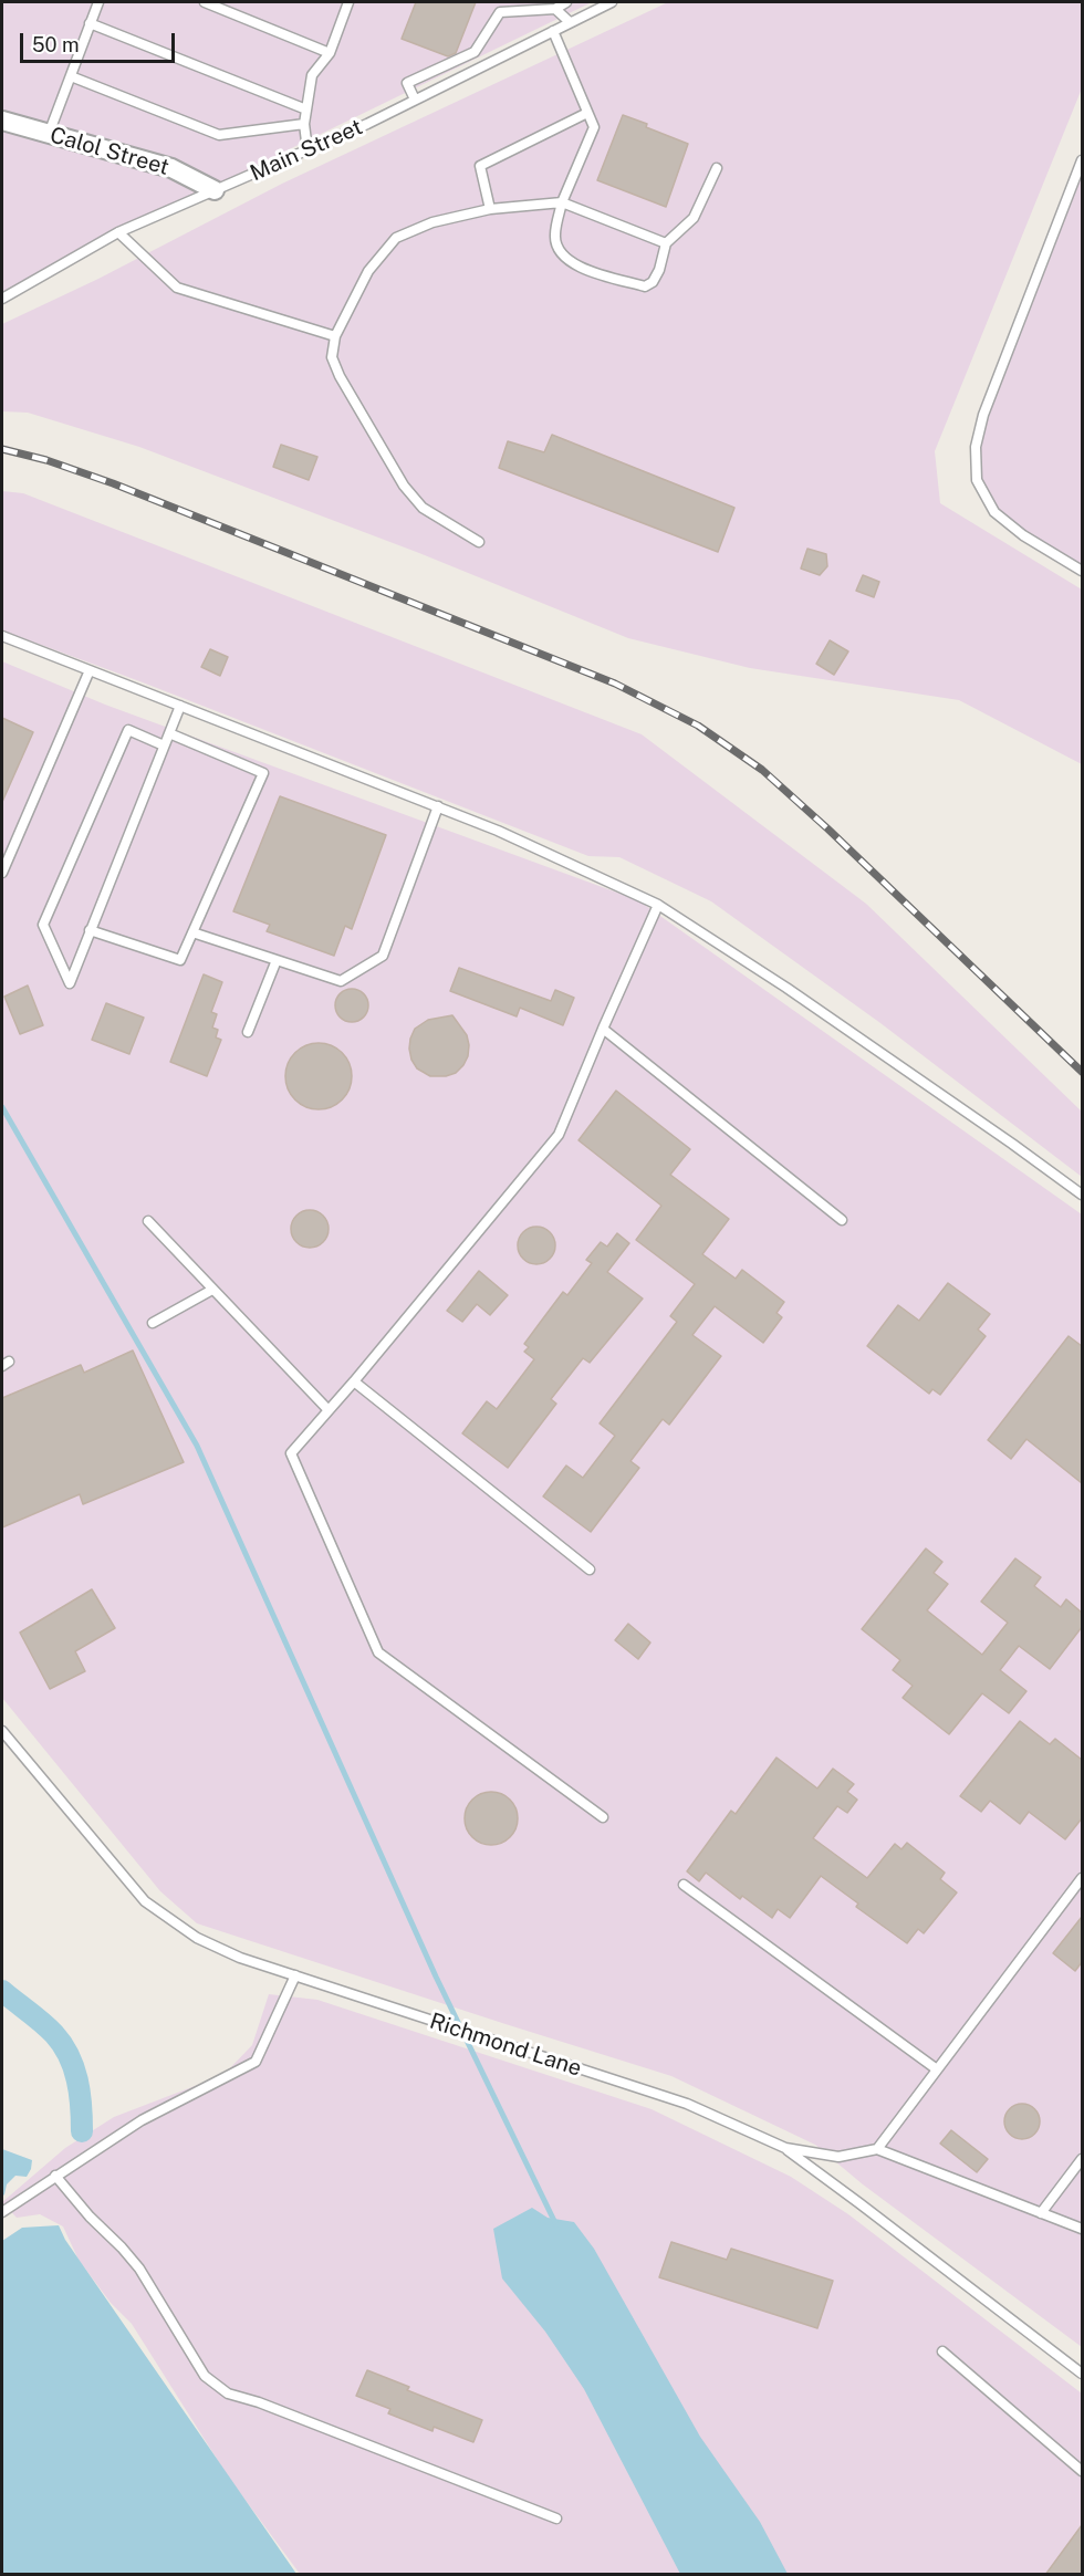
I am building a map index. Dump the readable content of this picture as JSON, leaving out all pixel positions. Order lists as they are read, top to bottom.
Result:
{
  "streets": {
    "street": ["Calol Street"],
    "lane": ["Main Street", "Richmond Lane"]
  },
  "crossings": [
    ["Main Street", "Calol Street"]
  ],
  "scale_bar": "50 m"
}
